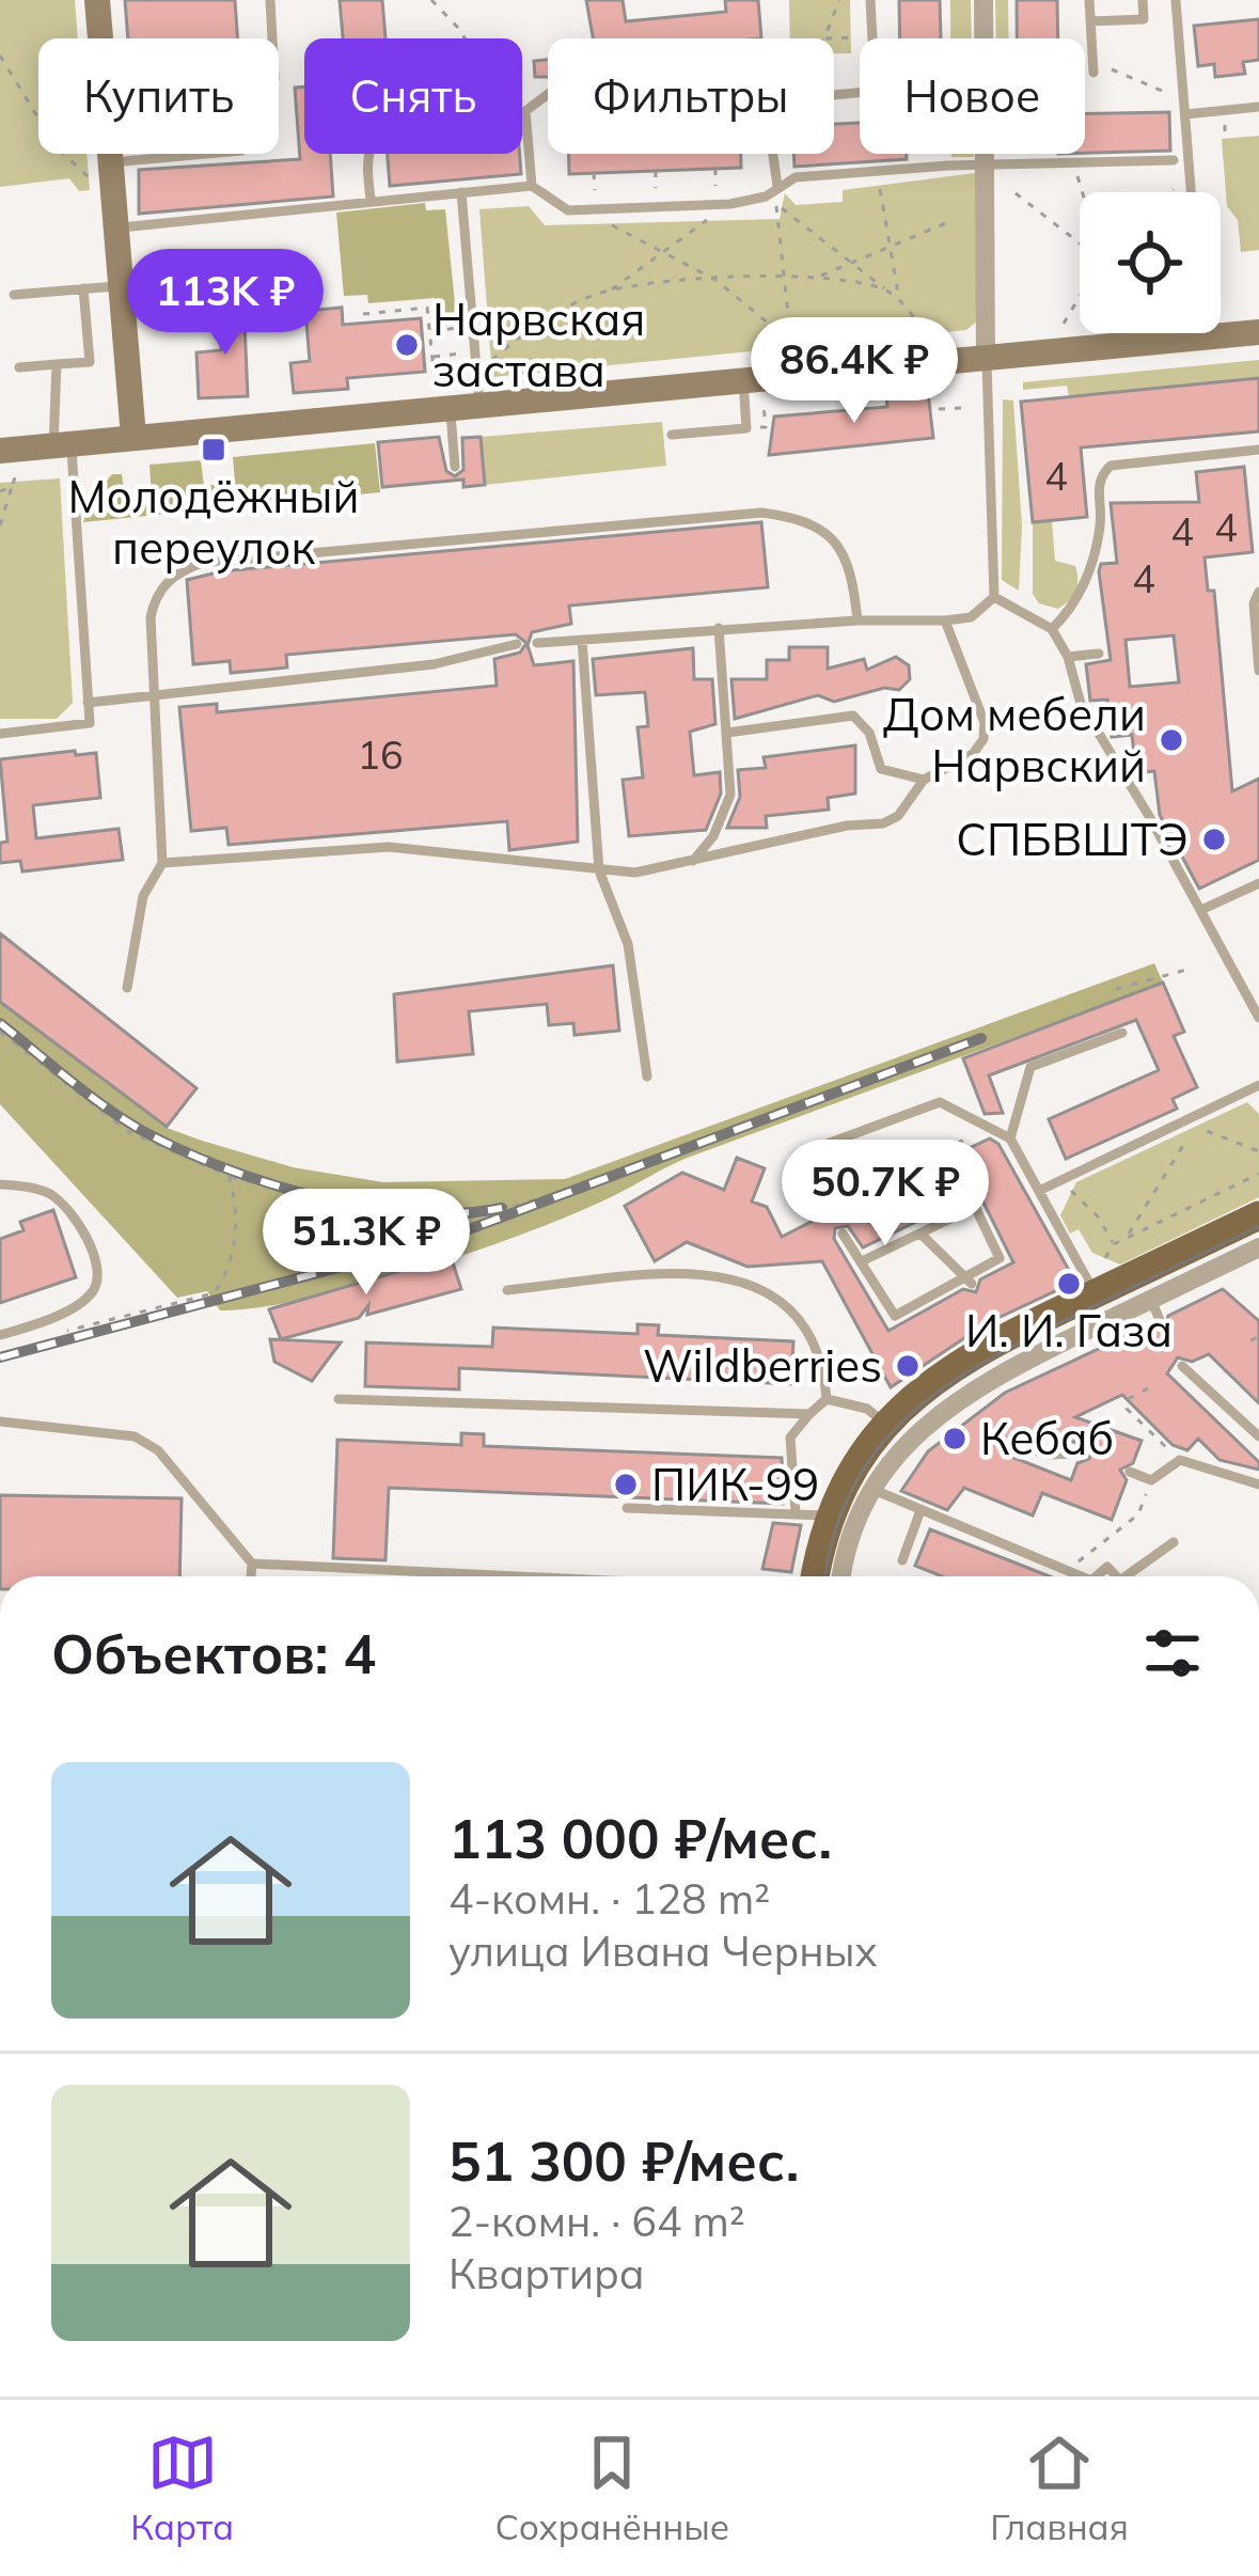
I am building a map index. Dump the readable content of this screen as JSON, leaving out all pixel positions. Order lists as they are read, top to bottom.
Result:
{
  "places": {
    "other": [
      "Нарвская застава",
      "Дом мебели Нарвский",
      "СПБВШТЭ",
      "И. И. Газа",
      "Wildberries",
      "Кебаб",
      "ПИК-99"
    ],
    "transit": ["Молодёжный переулок"]
  },
  "house_numbers": [
    "4",
    "4",
    "4",
    "4",
    "16"
  ],
  "page": {
    "chip": [
      "Купить",
      "Снять",
      "Фильтры",
      "Новое"
    ],
    "price": [
      "113K ₽",
      "86.4K ₽",
      "50.7K ₽",
      "51.3K ₽"
    ],
    "heading": "Объектов: 4",
    "list": [
      {
        "name": "113 000 ₽/мес.",
        "note": "4-комн. · 128 m² · улица Ивана Черных"
      },
      {
        "name": "51 300 ₽/мес.",
        "note": "2-комн. · 64 m² · Квартира"
      }
    ],
    "tabs": ["Карта", "Сохранённые", "Главная"]
  }
}
